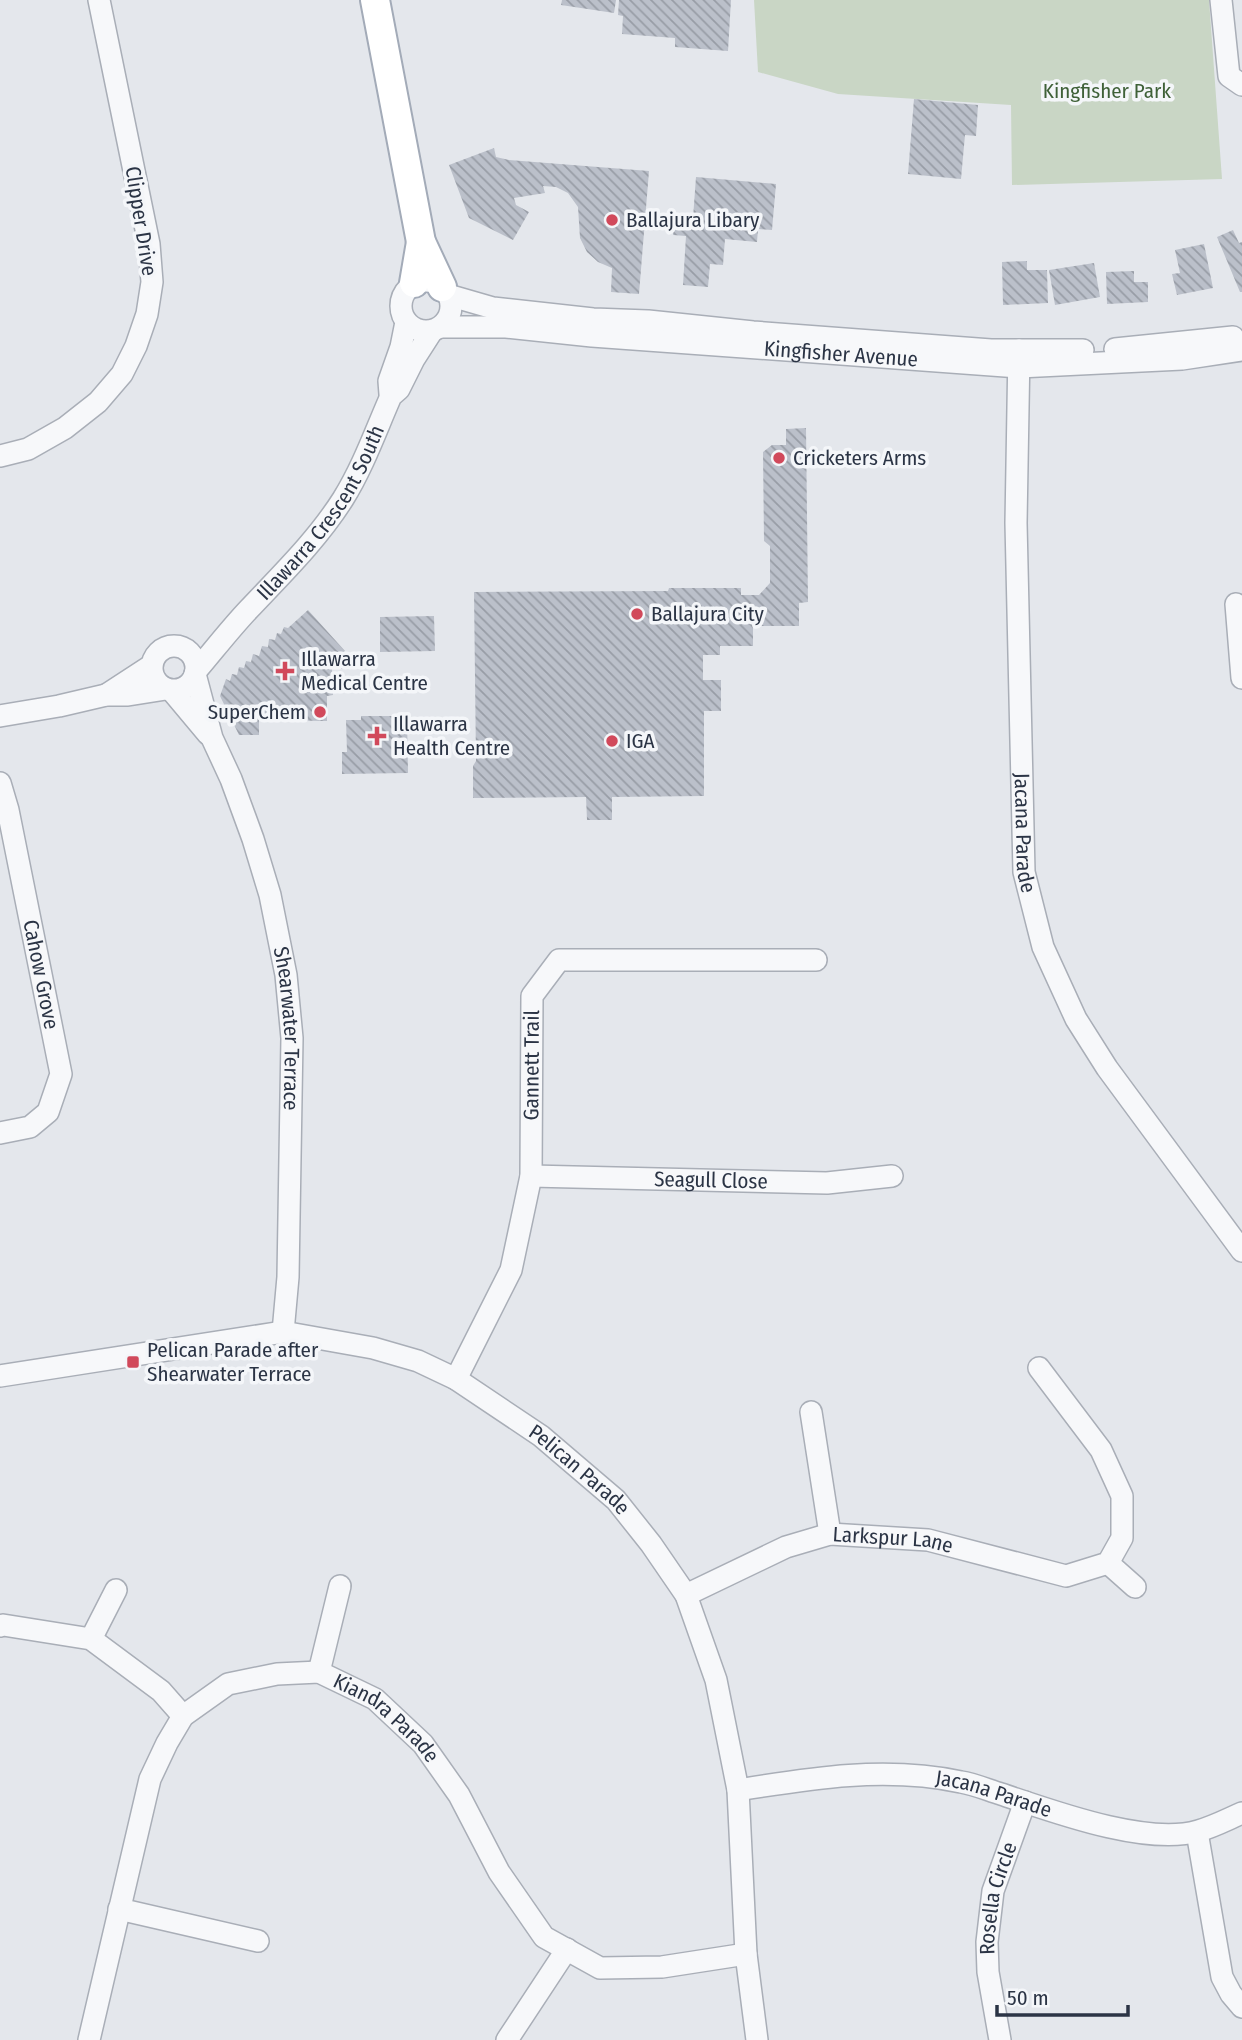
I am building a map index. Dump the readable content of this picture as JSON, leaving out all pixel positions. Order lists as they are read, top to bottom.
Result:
{
  "streets": {
    "street": [
      "Clipper Drive",
      "Kingfisher Avenue",
      "Illawarra Crescent South",
      "Jacana Parade",
      "Cahow Grove",
      "Shearwater Terrace",
      "Gannett Trail",
      "Seagull Close",
      "Pelican Parade",
      "Larkspur Lane",
      "Kiandra Parade",
      "Rosella Circle"
    ]
  },
  "crossings": [
    ["Kingfisher Avenue", "Illawarra Crescent South"],
    ["Kingfisher Avenue", "Jacana Parade"],
    ["Illawarra Crescent South", "Shearwater Terrace"],
    ["Jacana Parade", "Pelican Parade"],
    ["Jacana Parade", "Rosella Circle"],
    ["Shearwater Terrace", "Pelican Parade"],
    ["Gannett Trail", "Seagull Close"],
    ["Gannett Trail", "Pelican Parade"],
    ["Pelican Parade", "Larkspur Lane"],
    ["Pelican Parade", "Kiandra Parade"]
  ],
  "parks": ["Kingfisher Park"],
  "places": {
    "other": [
      "Ballajura Libary",
      "Cricketers Arms",
      "Ballajura City",
      "SuperChem",
      "IGA"
    ],
    "health": ["Illawarra Medical Centre", "Illawarra Health Centre"],
    "transit": ["Pelican Parade after Shearwater Terrace"]
  },
  "scale_bar": "50 m"
}
